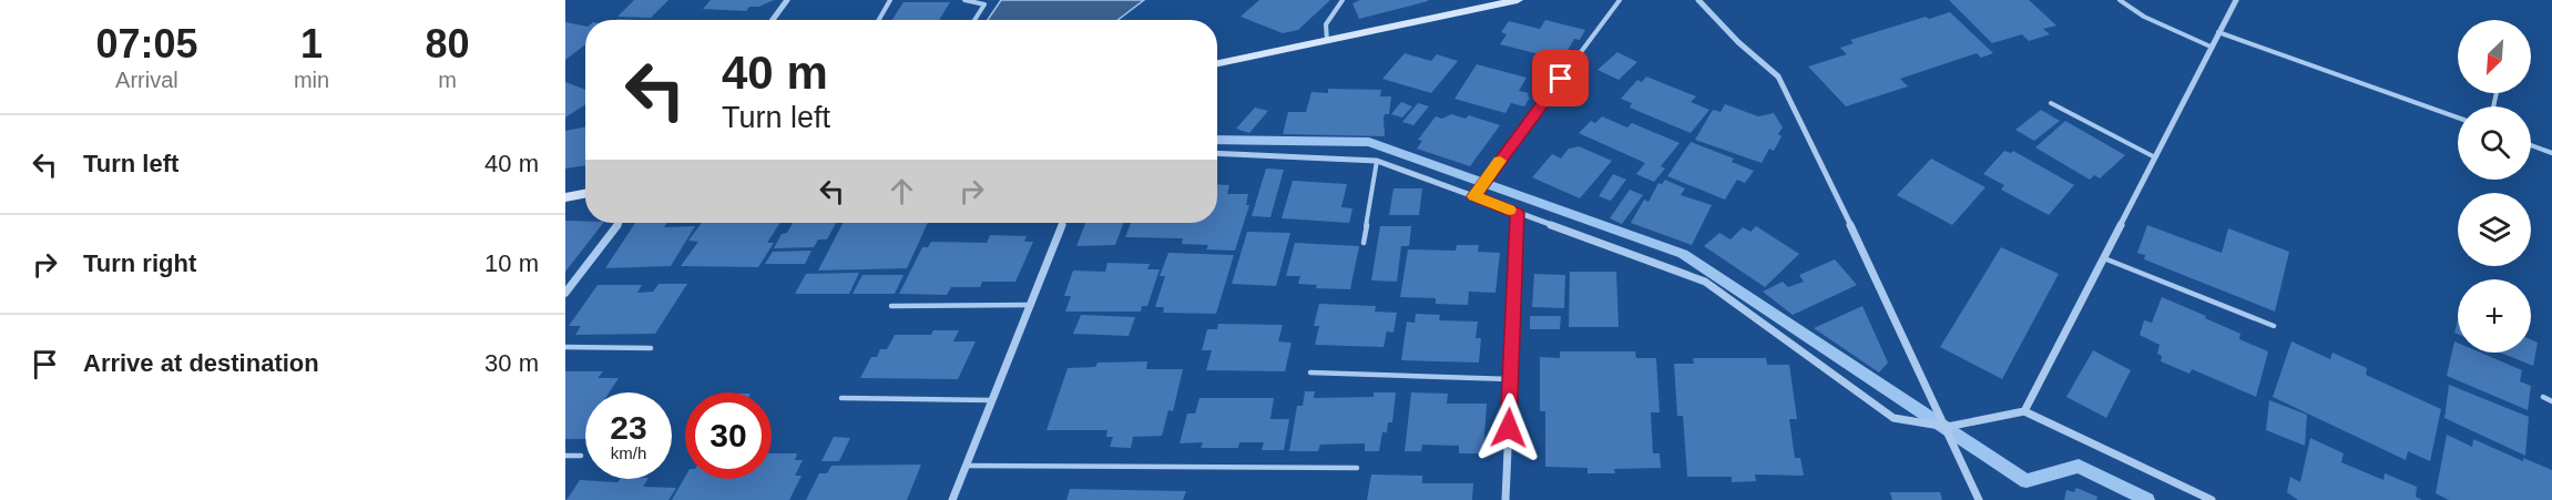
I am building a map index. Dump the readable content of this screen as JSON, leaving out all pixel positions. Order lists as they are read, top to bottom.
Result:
{
  "north": "bottom left",
  "page": {
    "eta": [
      "07:05",
      "Arrival",
      "1",
      "min",
      "80",
      "m"
    ],
    "map_buttons": "+",
    "turn": ["40 m", "Turn left"],
    "list": [
      {
        "name": "Turn left",
        "value": "40 m"
      },
      {
        "name": "Turn right",
        "value": "10 m"
      },
      {
        "name": "Arrive at destination",
        "value": "30 m"
      }
    ],
    "speed": "23 km/h",
    "limit": "30"
  }
}
